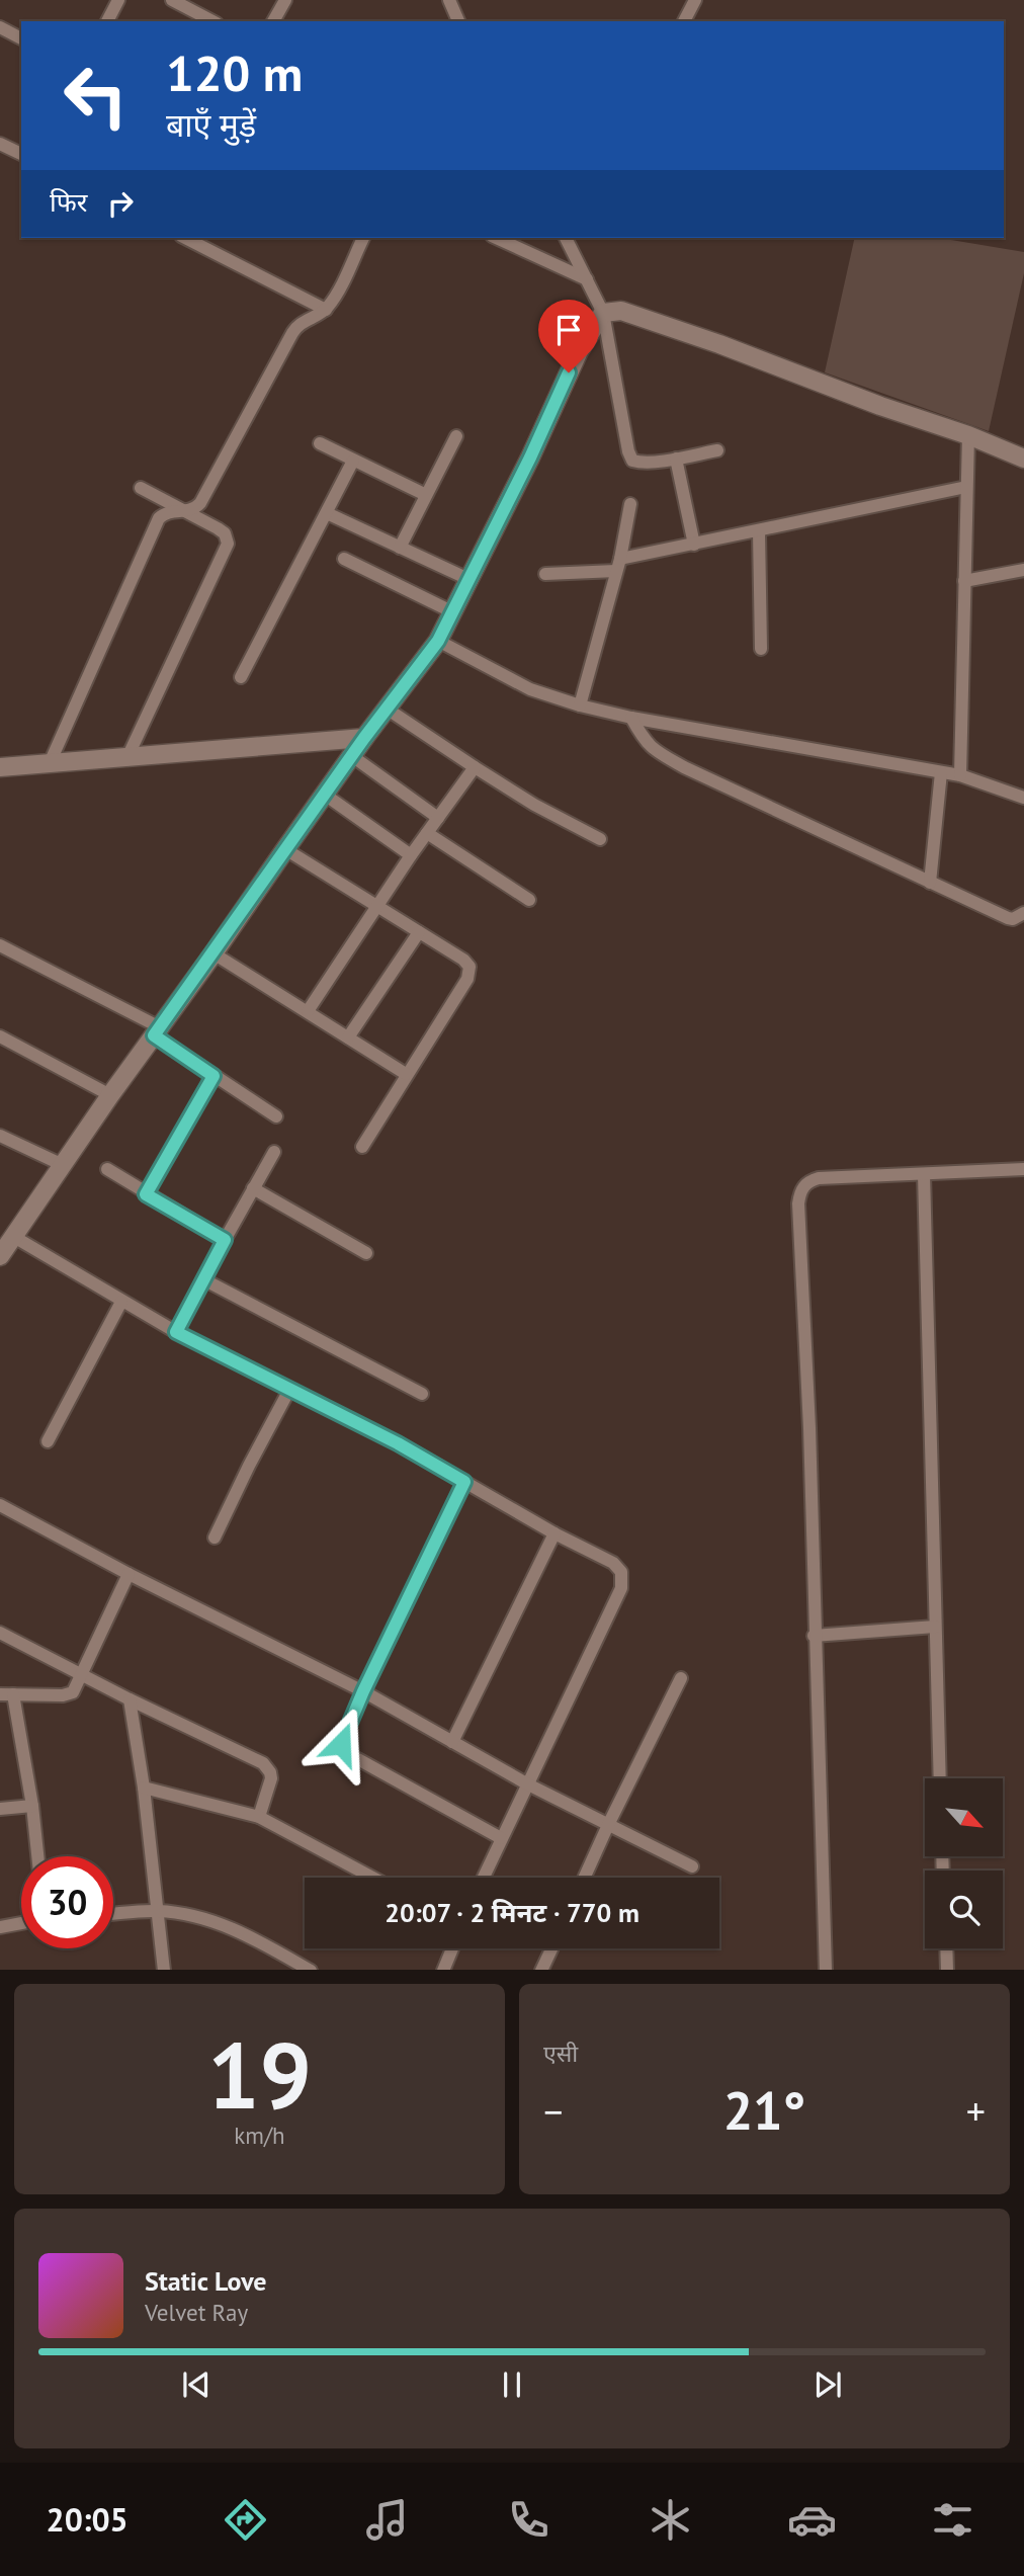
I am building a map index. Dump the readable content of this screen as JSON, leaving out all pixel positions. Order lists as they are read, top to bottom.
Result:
{
  "north": "bottom right",
  "page": {
    "turn": ["120 m", "बाएँ मुड़ें"],
    "then": "फिर",
    "limit": "30",
    "trip": "20:07 · 2 मिनट · 770 m",
    "tile": [
      ["19", "km/h"],
      "एसी"
    ],
    "heat": ["−", "21°", "+"],
    "song": ["Static Love", "Velvet Ray"],
    "tabs": "20:05"
  }
}
